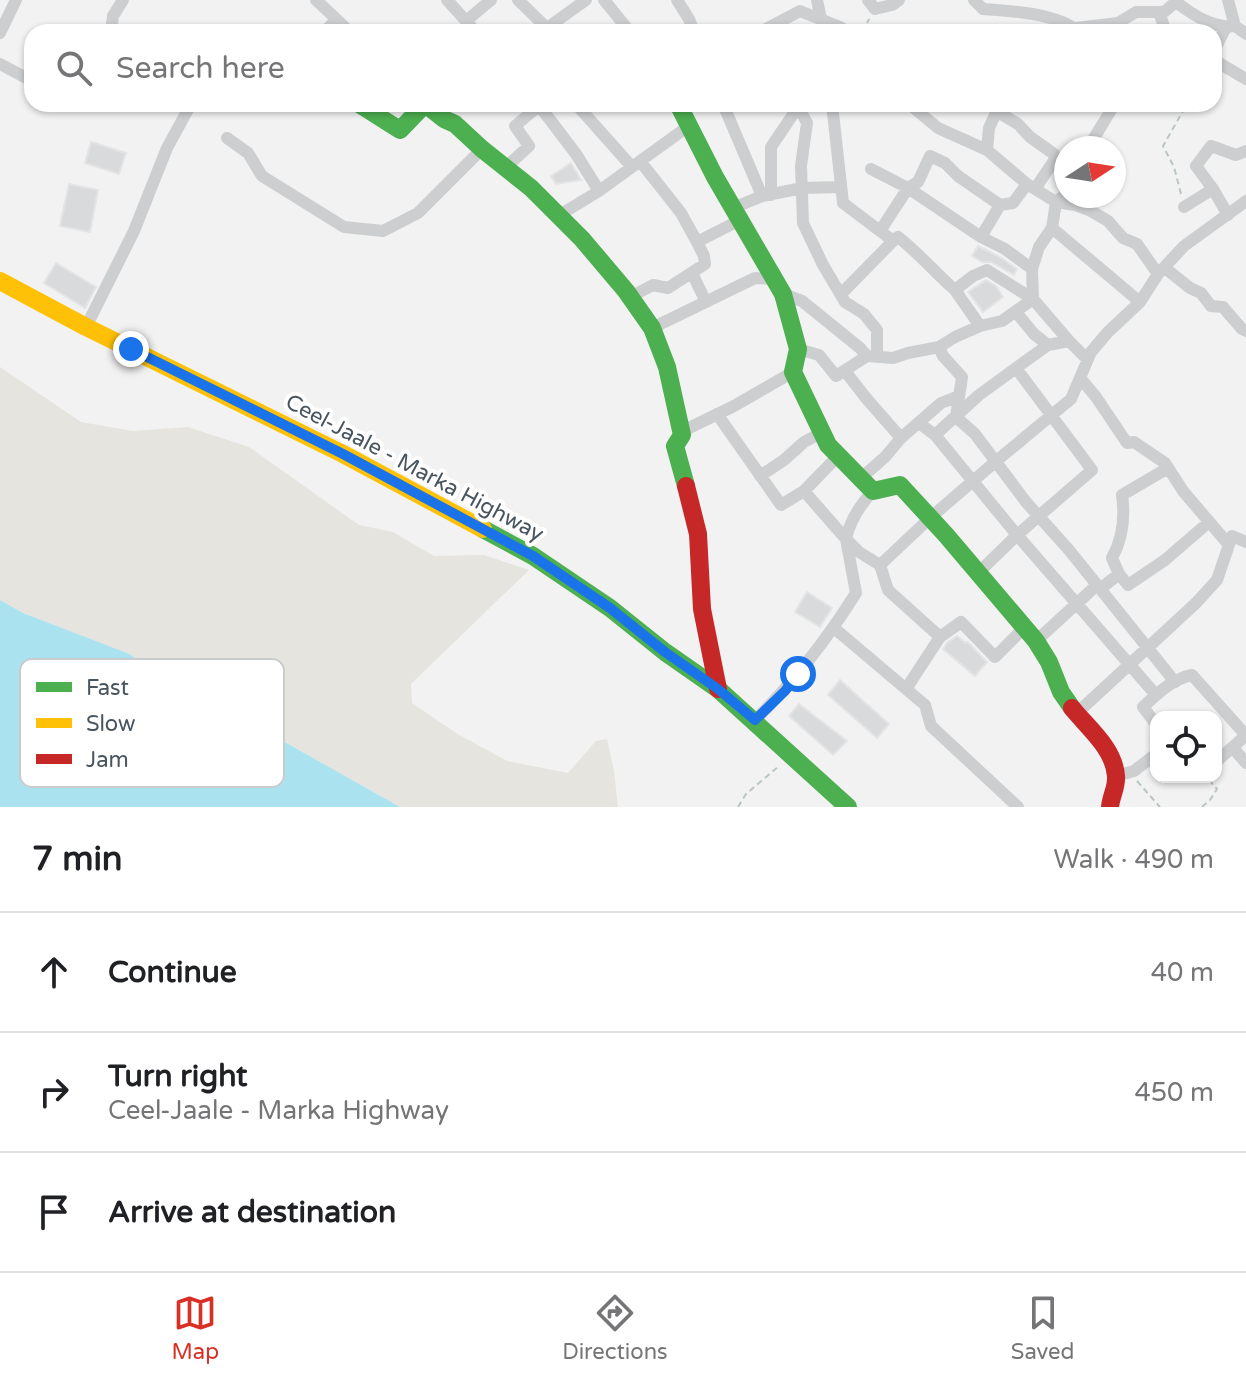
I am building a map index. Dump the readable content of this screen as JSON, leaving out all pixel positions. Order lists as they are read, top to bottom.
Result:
{
  "streets": {
    "street": ["Ceel-Jaale - Marka Highway"]
  },
  "legend": ["Fast", "Slow", "Jam"],
  "north": "right",
  "page": {
    "search": "Search here",
    "heading": ["7 min", "Walk · 490 m"],
    "list": [
      ["Continue", "40 m"],
      ["Turn right", "Ceel-Jaale - Marka Highway", "450 m"],
      "Arrive at destination"
    ],
    "nav": ["Map", "Directions", "Saved"]
  }
}
